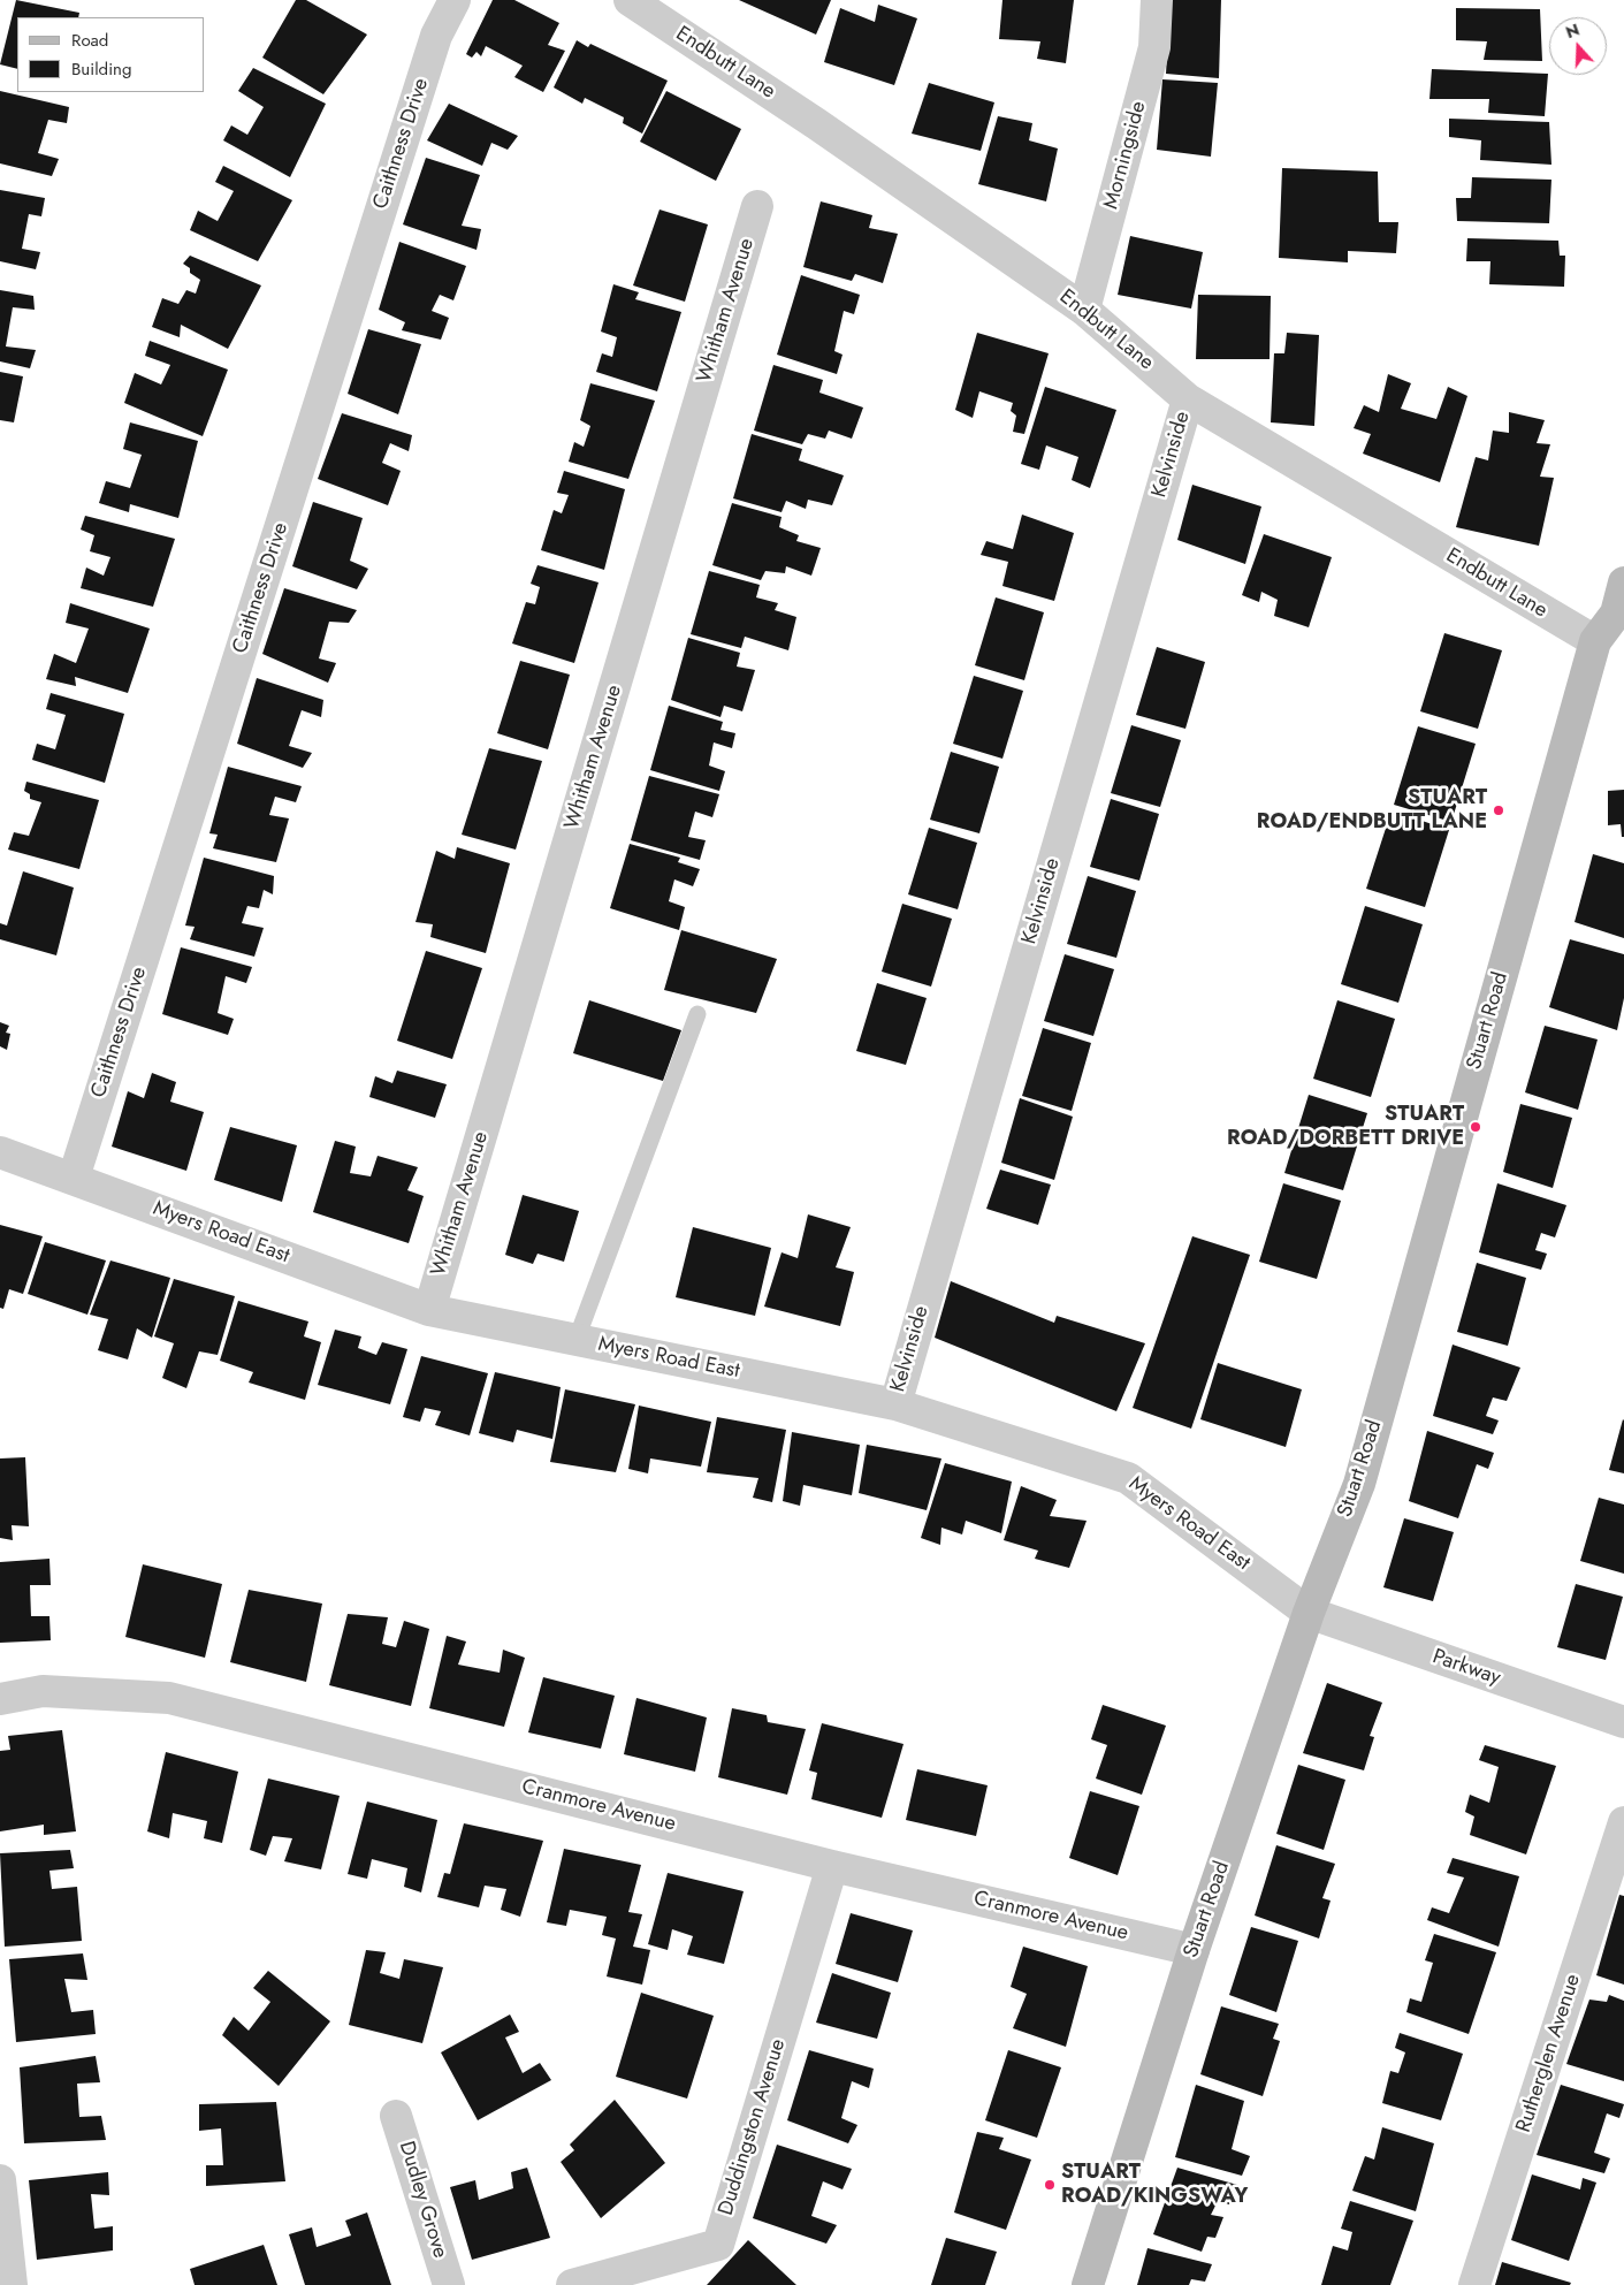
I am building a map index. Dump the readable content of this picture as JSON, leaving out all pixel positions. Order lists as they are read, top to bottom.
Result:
{
  "streets": {
    "street": [
      "Endbutt Lane",
      "Caithness Drive",
      "Morningside",
      "Whitham Avenue",
      "Kelvinside",
      "Stuart Road",
      "Myers Road East",
      "Parkway",
      "Cranmore Avenue",
      "Rutherglen Avenue",
      "Duddingston Avenue",
      "Dudley Grove"
    ]
  },
  "crossings": [
    ["Endbutt Lane", "Morningside"],
    ["Endbutt Lane", "Kelvinside"],
    ["Endbutt Lane", "Stuart Road"],
    ["Caithness Drive", "Myers Road East"],
    ["Whitham Avenue", "Myers Road East"],
    ["Kelvinside", "Myers Road East"],
    ["Stuart Road", "Myers Road East"],
    ["Stuart Road", "Parkway"],
    ["Stuart Road", "Cranmore Avenue"],
    ["Myers Road East", "Parkway"],
    ["Cranmore Avenue", "Duddingston Avenue"]
  ],
  "places": ["STUART ROAD/ENDBUTT LANE", "STUART ROAD/DORBETT DRIVE", "STUART ROAD/KINGSWAY"],
  "legend": ["Road", "Building"],
  "north": "top"
}
